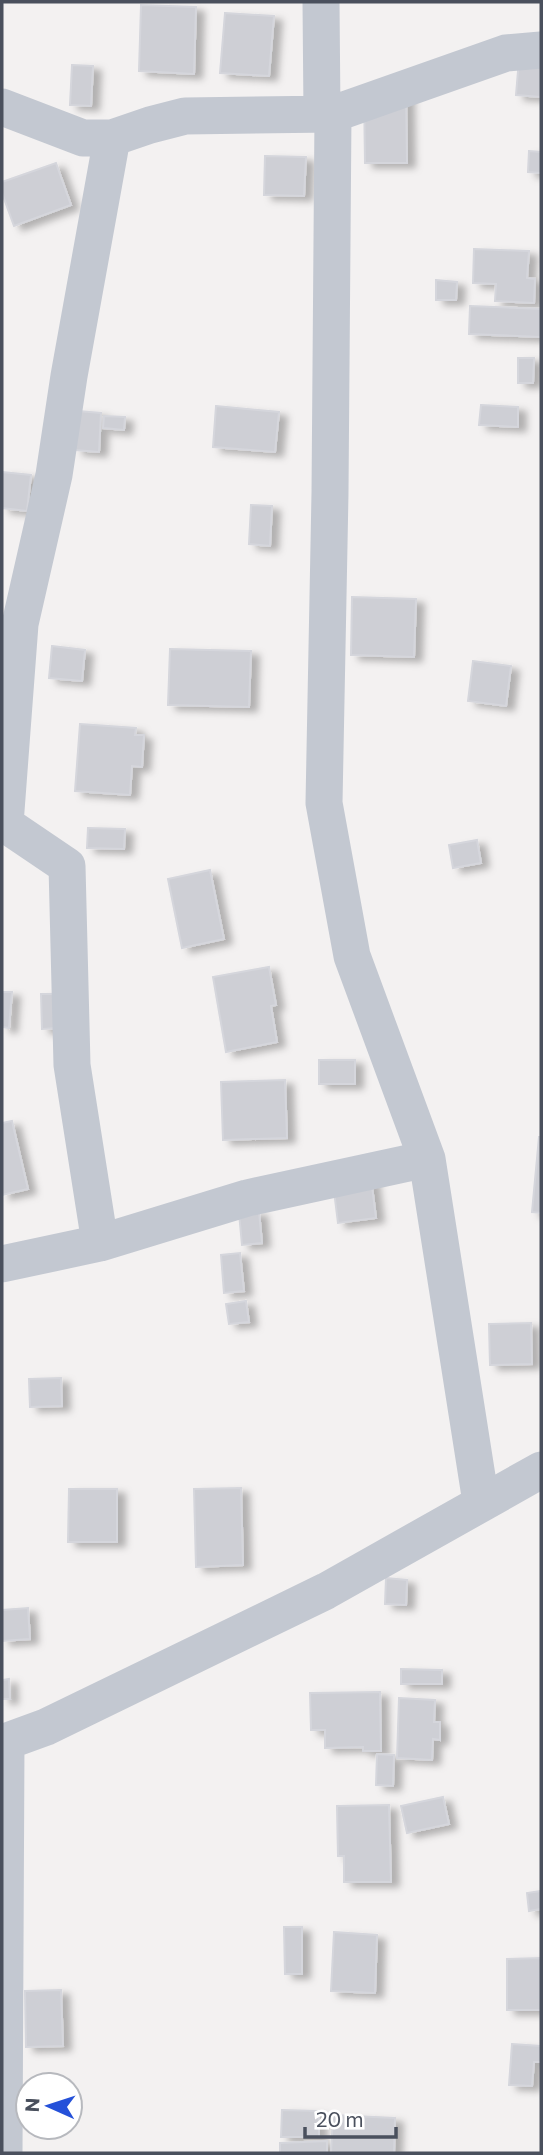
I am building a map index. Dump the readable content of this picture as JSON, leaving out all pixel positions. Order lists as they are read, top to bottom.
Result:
{
  "scale_bar": "20 m",
  "north": "left"
}
